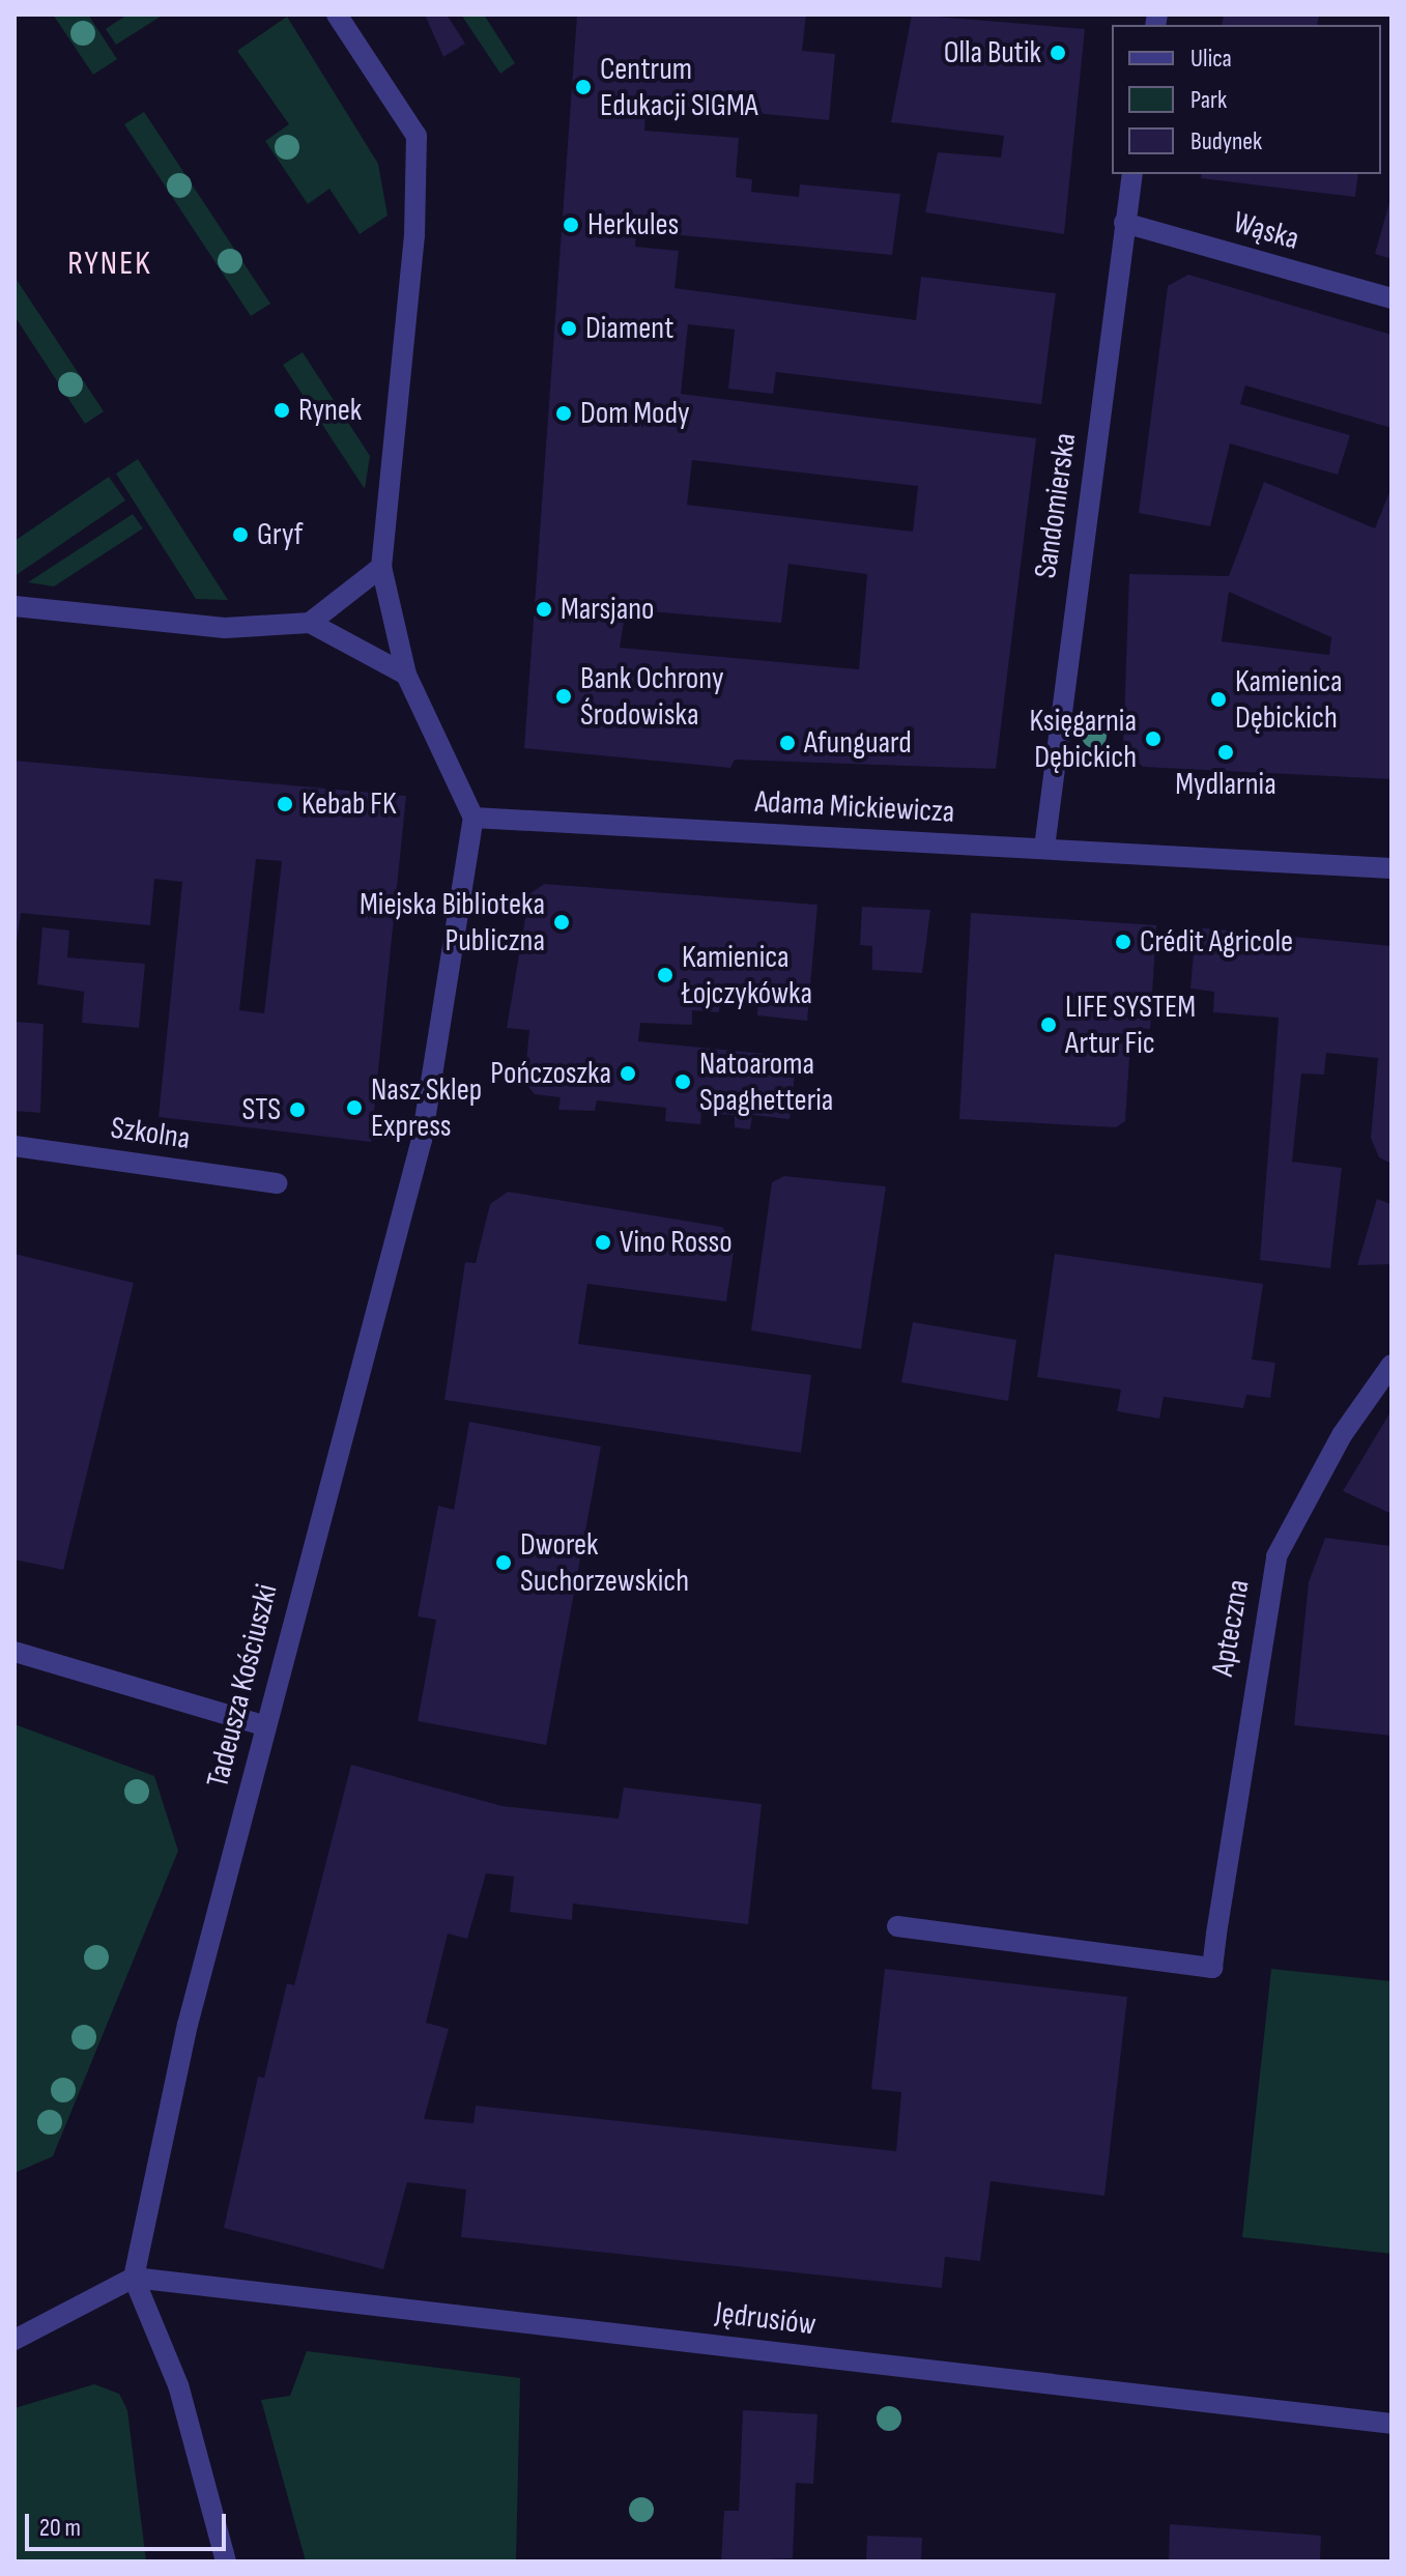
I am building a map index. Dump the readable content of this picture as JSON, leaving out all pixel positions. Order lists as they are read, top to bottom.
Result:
{
  "streets": {
    "street": [
      "Wąska",
      "Sandomierska",
      "Adama Mickiewicza",
      "Szkolna",
      "Apteczna",
      "Tadeusza Kościuszki",
      "Jędrusiów"
    ]
  },
  "crossings": [
    ["Wąska", "Sandomierska"],
    ["Sandomierska", "Adama Mickiewicza"],
    ["Adama Mickiewicza", "Tadeusza Kościuszki"],
    ["Tadeusza Kościuszki", "Jędrusiów"]
  ],
  "districts": ["RYNEK"],
  "places": [
    "Olla Butik",
    "Centrum Edukacji SIGMA",
    "Herkules",
    "Diament",
    "Rynek",
    "Dom Mody",
    "Gryf",
    "Marsjano",
    "Bank Ochrony Środowiska",
    "Kamienica Dębickich",
    "Księgarnia Dębickich",
    "Afunguard",
    "Mydlarnia",
    "Kebab FK",
    "Miejska Biblioteka Publiczna",
    "Crédit Agricole",
    "Kamienica Łojczykówka",
    "LIFE SYSTEM Artur Fic",
    "Pończoszka",
    "Natoaroma Spaghetteria",
    "Nasz Sklep Express",
    "STS",
    "Vino Rosso",
    "Dworek Suchorzewskich"
  ],
  "legend": ["Ulica", "Park", "Budynek"],
  "scale_bar": "20 m"
}
